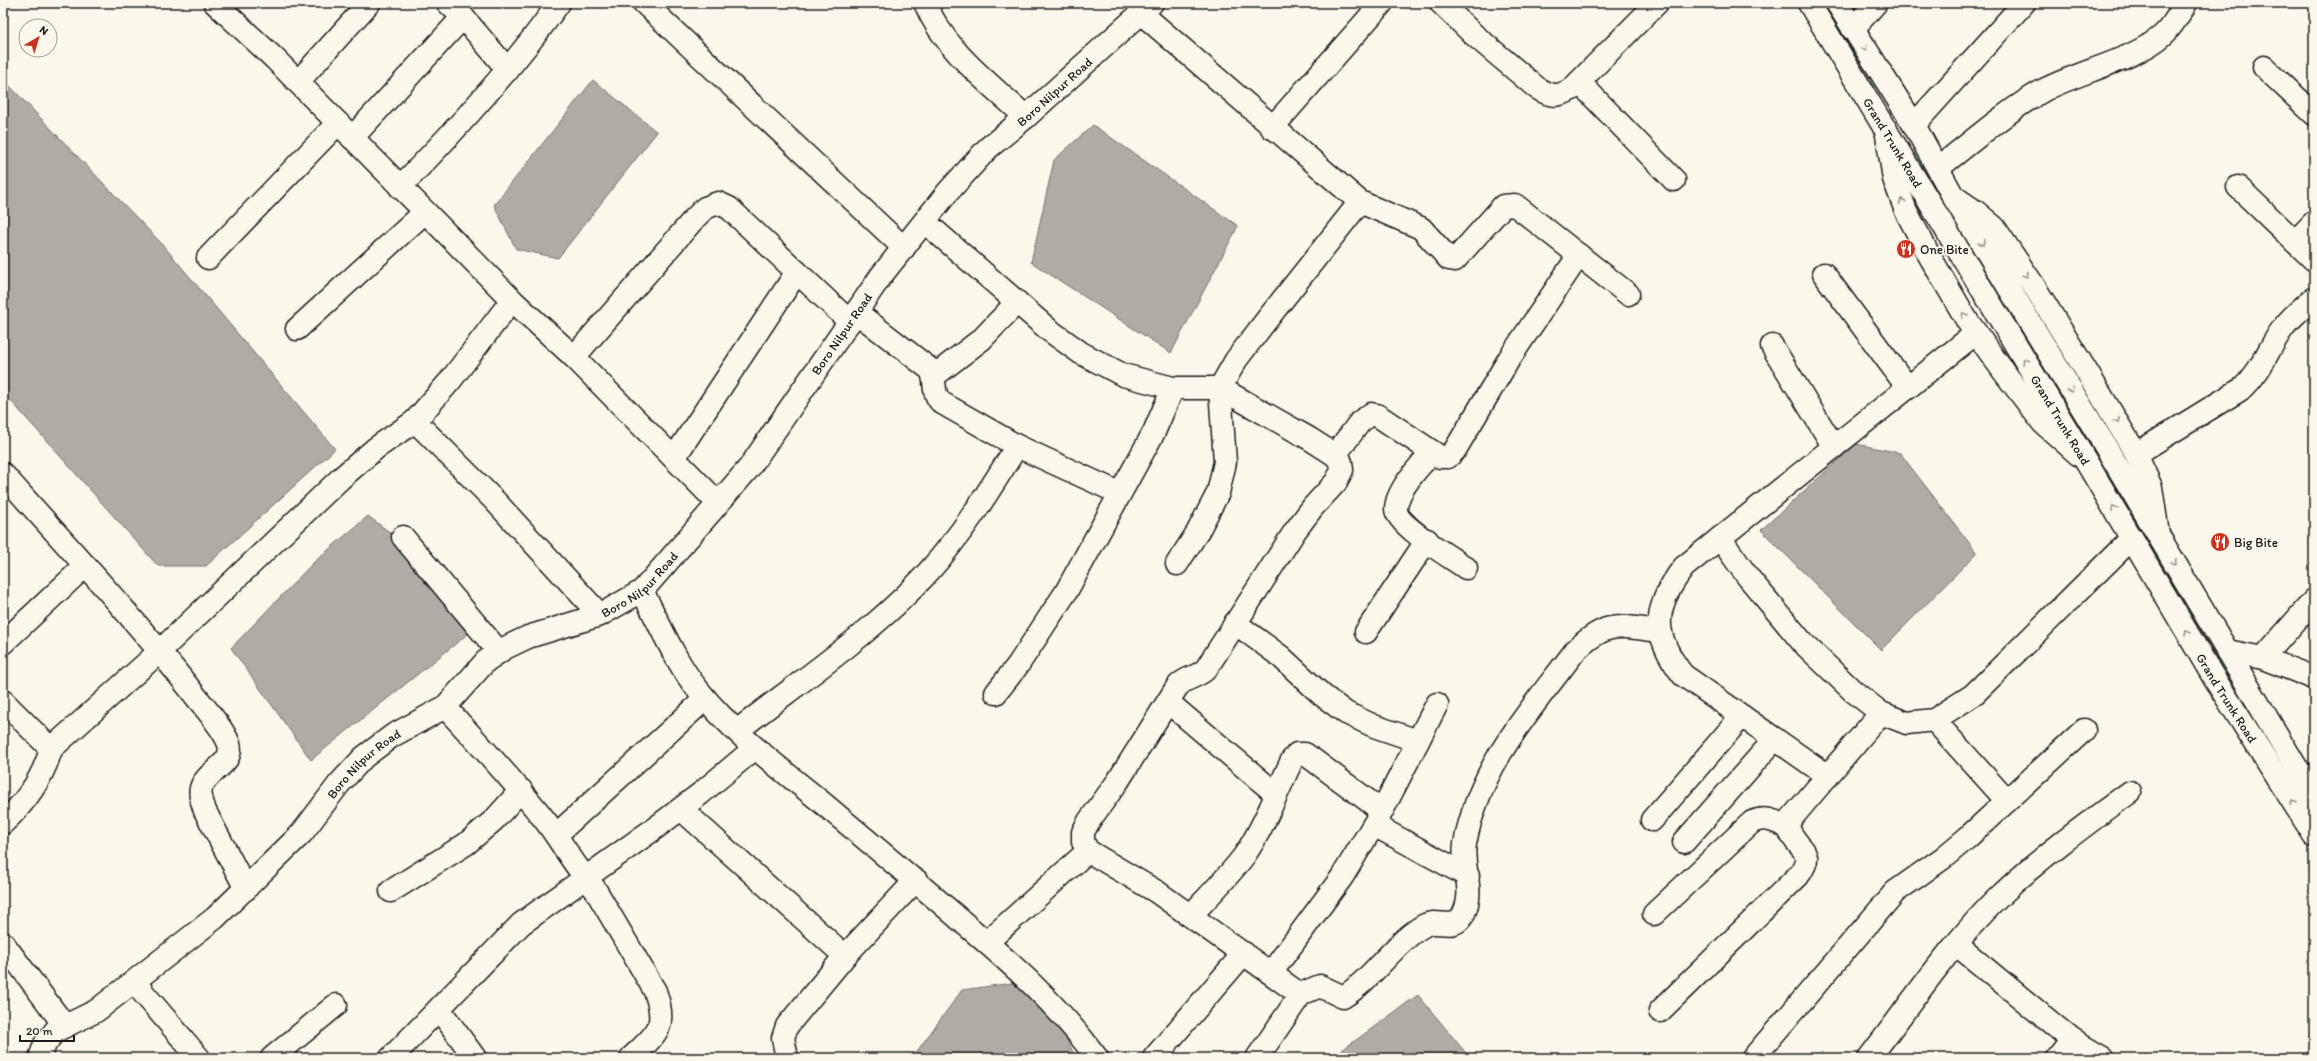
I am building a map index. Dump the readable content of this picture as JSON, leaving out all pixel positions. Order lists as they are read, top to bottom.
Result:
{
  "streets": {
    "main road": ["Boro Nilpur Road", "Grand Trunk Road"]
  },
  "places": {
    "restaurant": ["One Bite", "Big Bite"]
  },
  "scale_bar": "20 m",
  "north": "top right"
}
